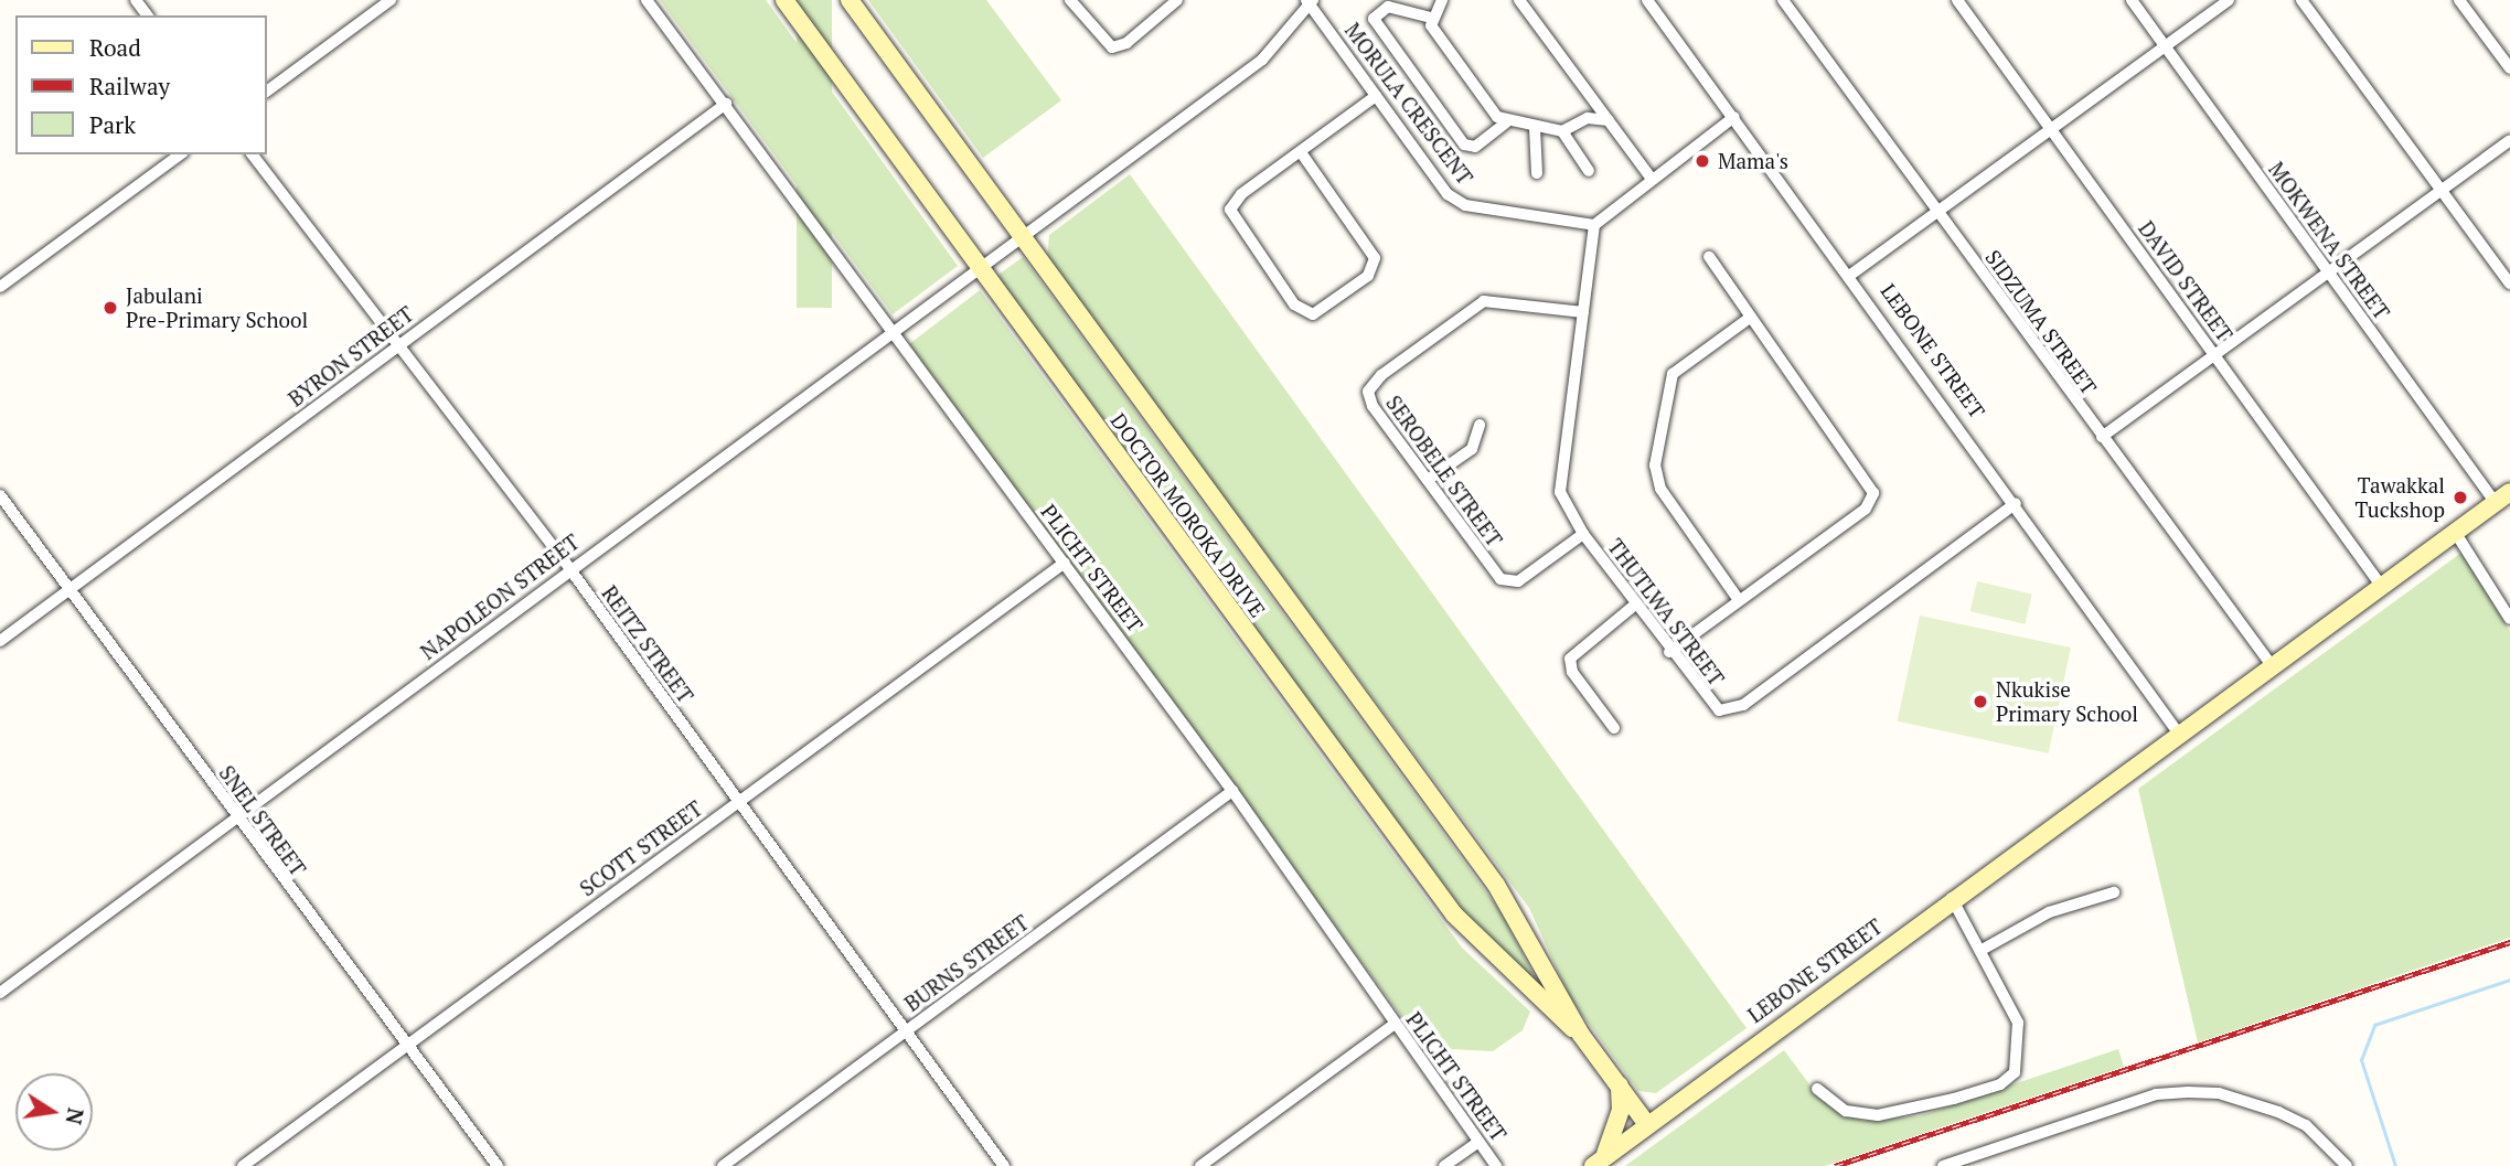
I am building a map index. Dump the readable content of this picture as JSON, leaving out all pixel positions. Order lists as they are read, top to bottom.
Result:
{
  "streets": {
    "street": [
      "MORULA CRESCENT",
      "MOKWENA STREET",
      "DAVID STREET",
      "SIDZUMA STREET",
      "LEBONE STREET",
      "BYRON STREET",
      "SEROBELE STREET",
      "DOCTOR MOROKA DRIVE",
      "PLICHT STREET",
      "NAPOLEON STREET",
      "THUTLWA STREET",
      "REITZ STREET",
      "SNEL STREET",
      "SCOTT STREET",
      "BURNS STREET"
    ]
  },
  "crossings": [
    ["MORULA CRESCENT", "NAPOLEON STREET"],
    ["MORULA CRESCENT", "THUTLWA STREET"],
    ["MOKWENA STREET", "LEBONE STREET"],
    ["DAVID STREET", "LEBONE STREET"],
    ["SIDZUMA STREET", "LEBONE STREET"],
    ["LEBONE STREET", "DOCTOR MOROKA DRIVE"],
    ["LEBONE STREET", "THUTLWA STREET"],
    ["BYRON STREET", "PLICHT STREET"],
    ["BYRON STREET", "REITZ STREET"],
    ["BYRON STREET", "SNEL STREET"],
    ["SEROBELE STREET", "THUTLWA STREET"],
    ["DOCTOR MOROKA DRIVE", "NAPOLEON STREET"],
    ["PLICHT STREET", "NAPOLEON STREET"],
    ["PLICHT STREET", "SCOTT STREET"],
    ["PLICHT STREET", "BURNS STREET"],
    ["NAPOLEON STREET", "REITZ STREET"],
    ["NAPOLEON STREET", "SNEL STREET"],
    ["REITZ STREET", "SCOTT STREET"],
    ["REITZ STREET", "BURNS STREET"],
    ["SNEL STREET", "SCOTT STREET"]
  ],
  "places": [
    "Mama's",
    "Jabulani Pre-Primary School",
    "Tawakkal Tuckshop",
    "Nkukise Primary School"
  ],
  "legend": ["Road", "Railway", "Park"],
  "north": "right"
}
